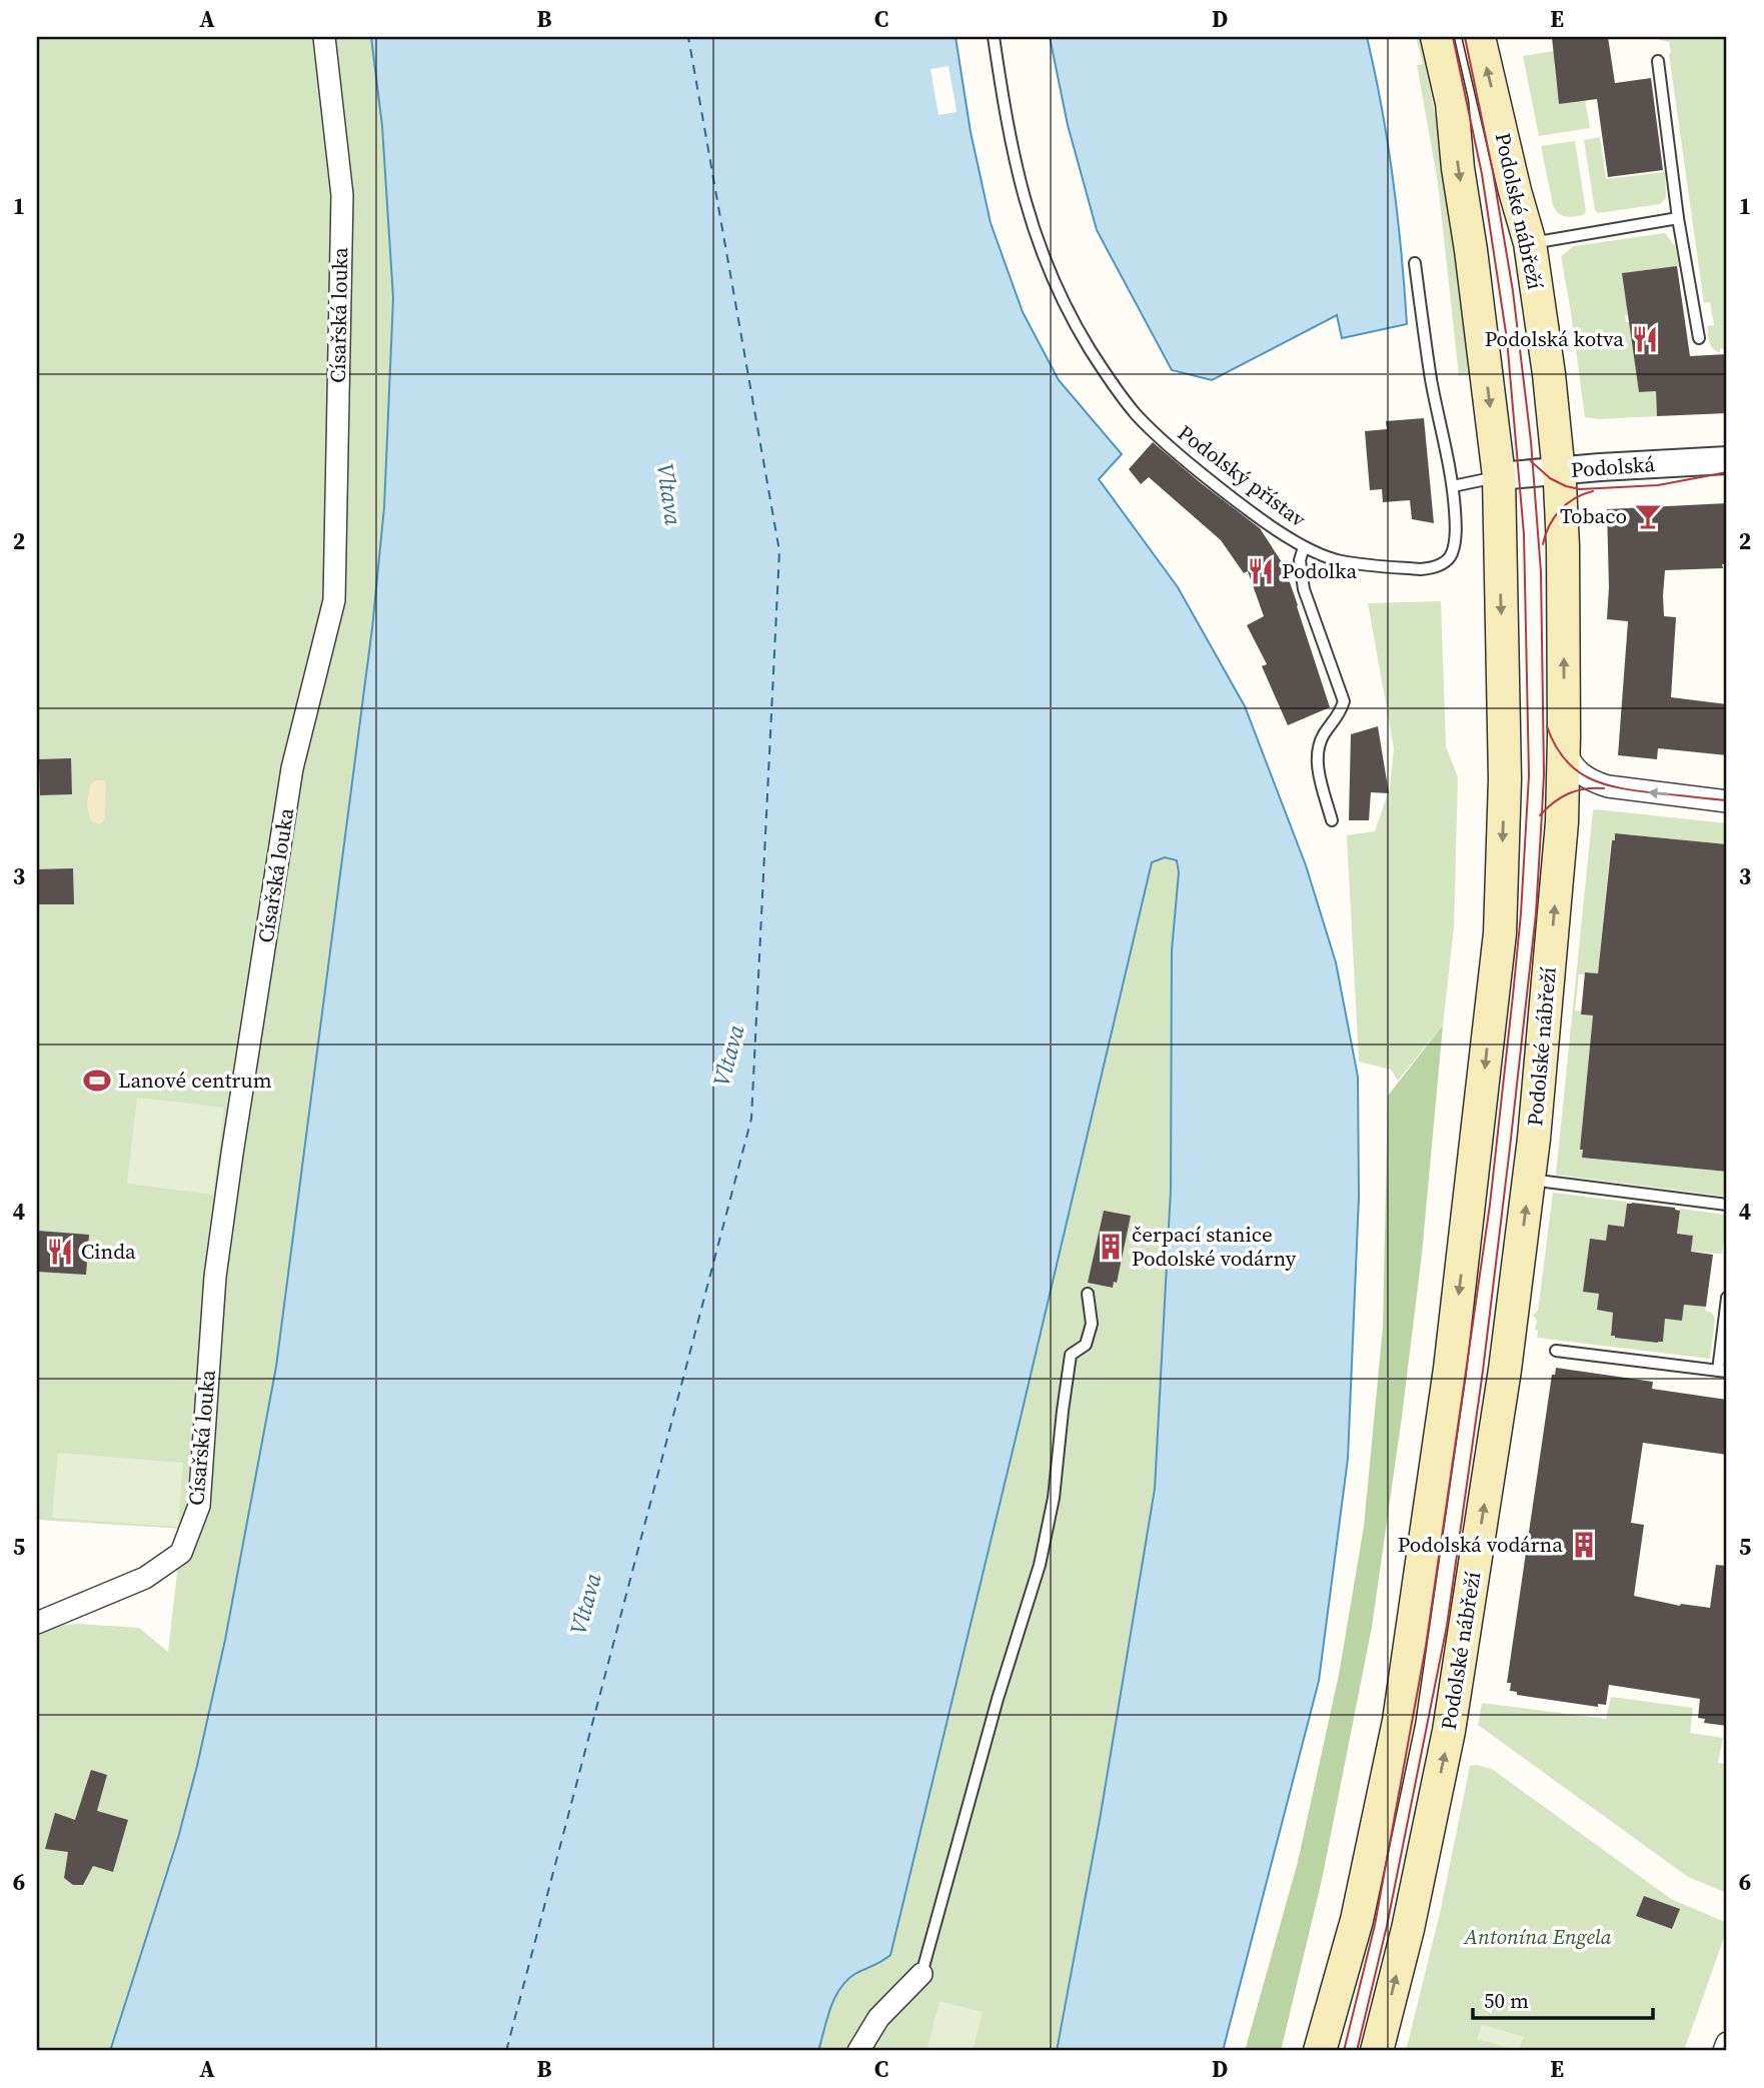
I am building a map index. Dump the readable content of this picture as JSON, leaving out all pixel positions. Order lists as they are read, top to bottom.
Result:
{
  "streets": {
    "main road": ["Podolské nábřeží"],
    "street": ["Císařská louka", "Podolská"],
    "lane": ["Podolský přístav"]
  },
  "crossings": [
    ["Podolské nábřeží", "Podolská"]
  ],
  "water": ["Vltava"],
  "parks": ["Antonína Engela"],
  "places": {
    "restaurant": ["Podolská kotva", "Podolka", "Cinda"],
    "bar": ["Tobaco"],
    "sports": ["Lanové centrum"],
    "building": ["čerpací stanice Podolské vodárny", "Podolská vodárna"]
  },
  "scale_bar": "50 m",
  "grid": {
    "columns": [
      "A",
      "B",
      "C",
      "D",
      "E"
    ],
    "rows": [
      "1",
      "2",
      "3",
      "4",
      "5",
      "6"
    ]
  }
}
